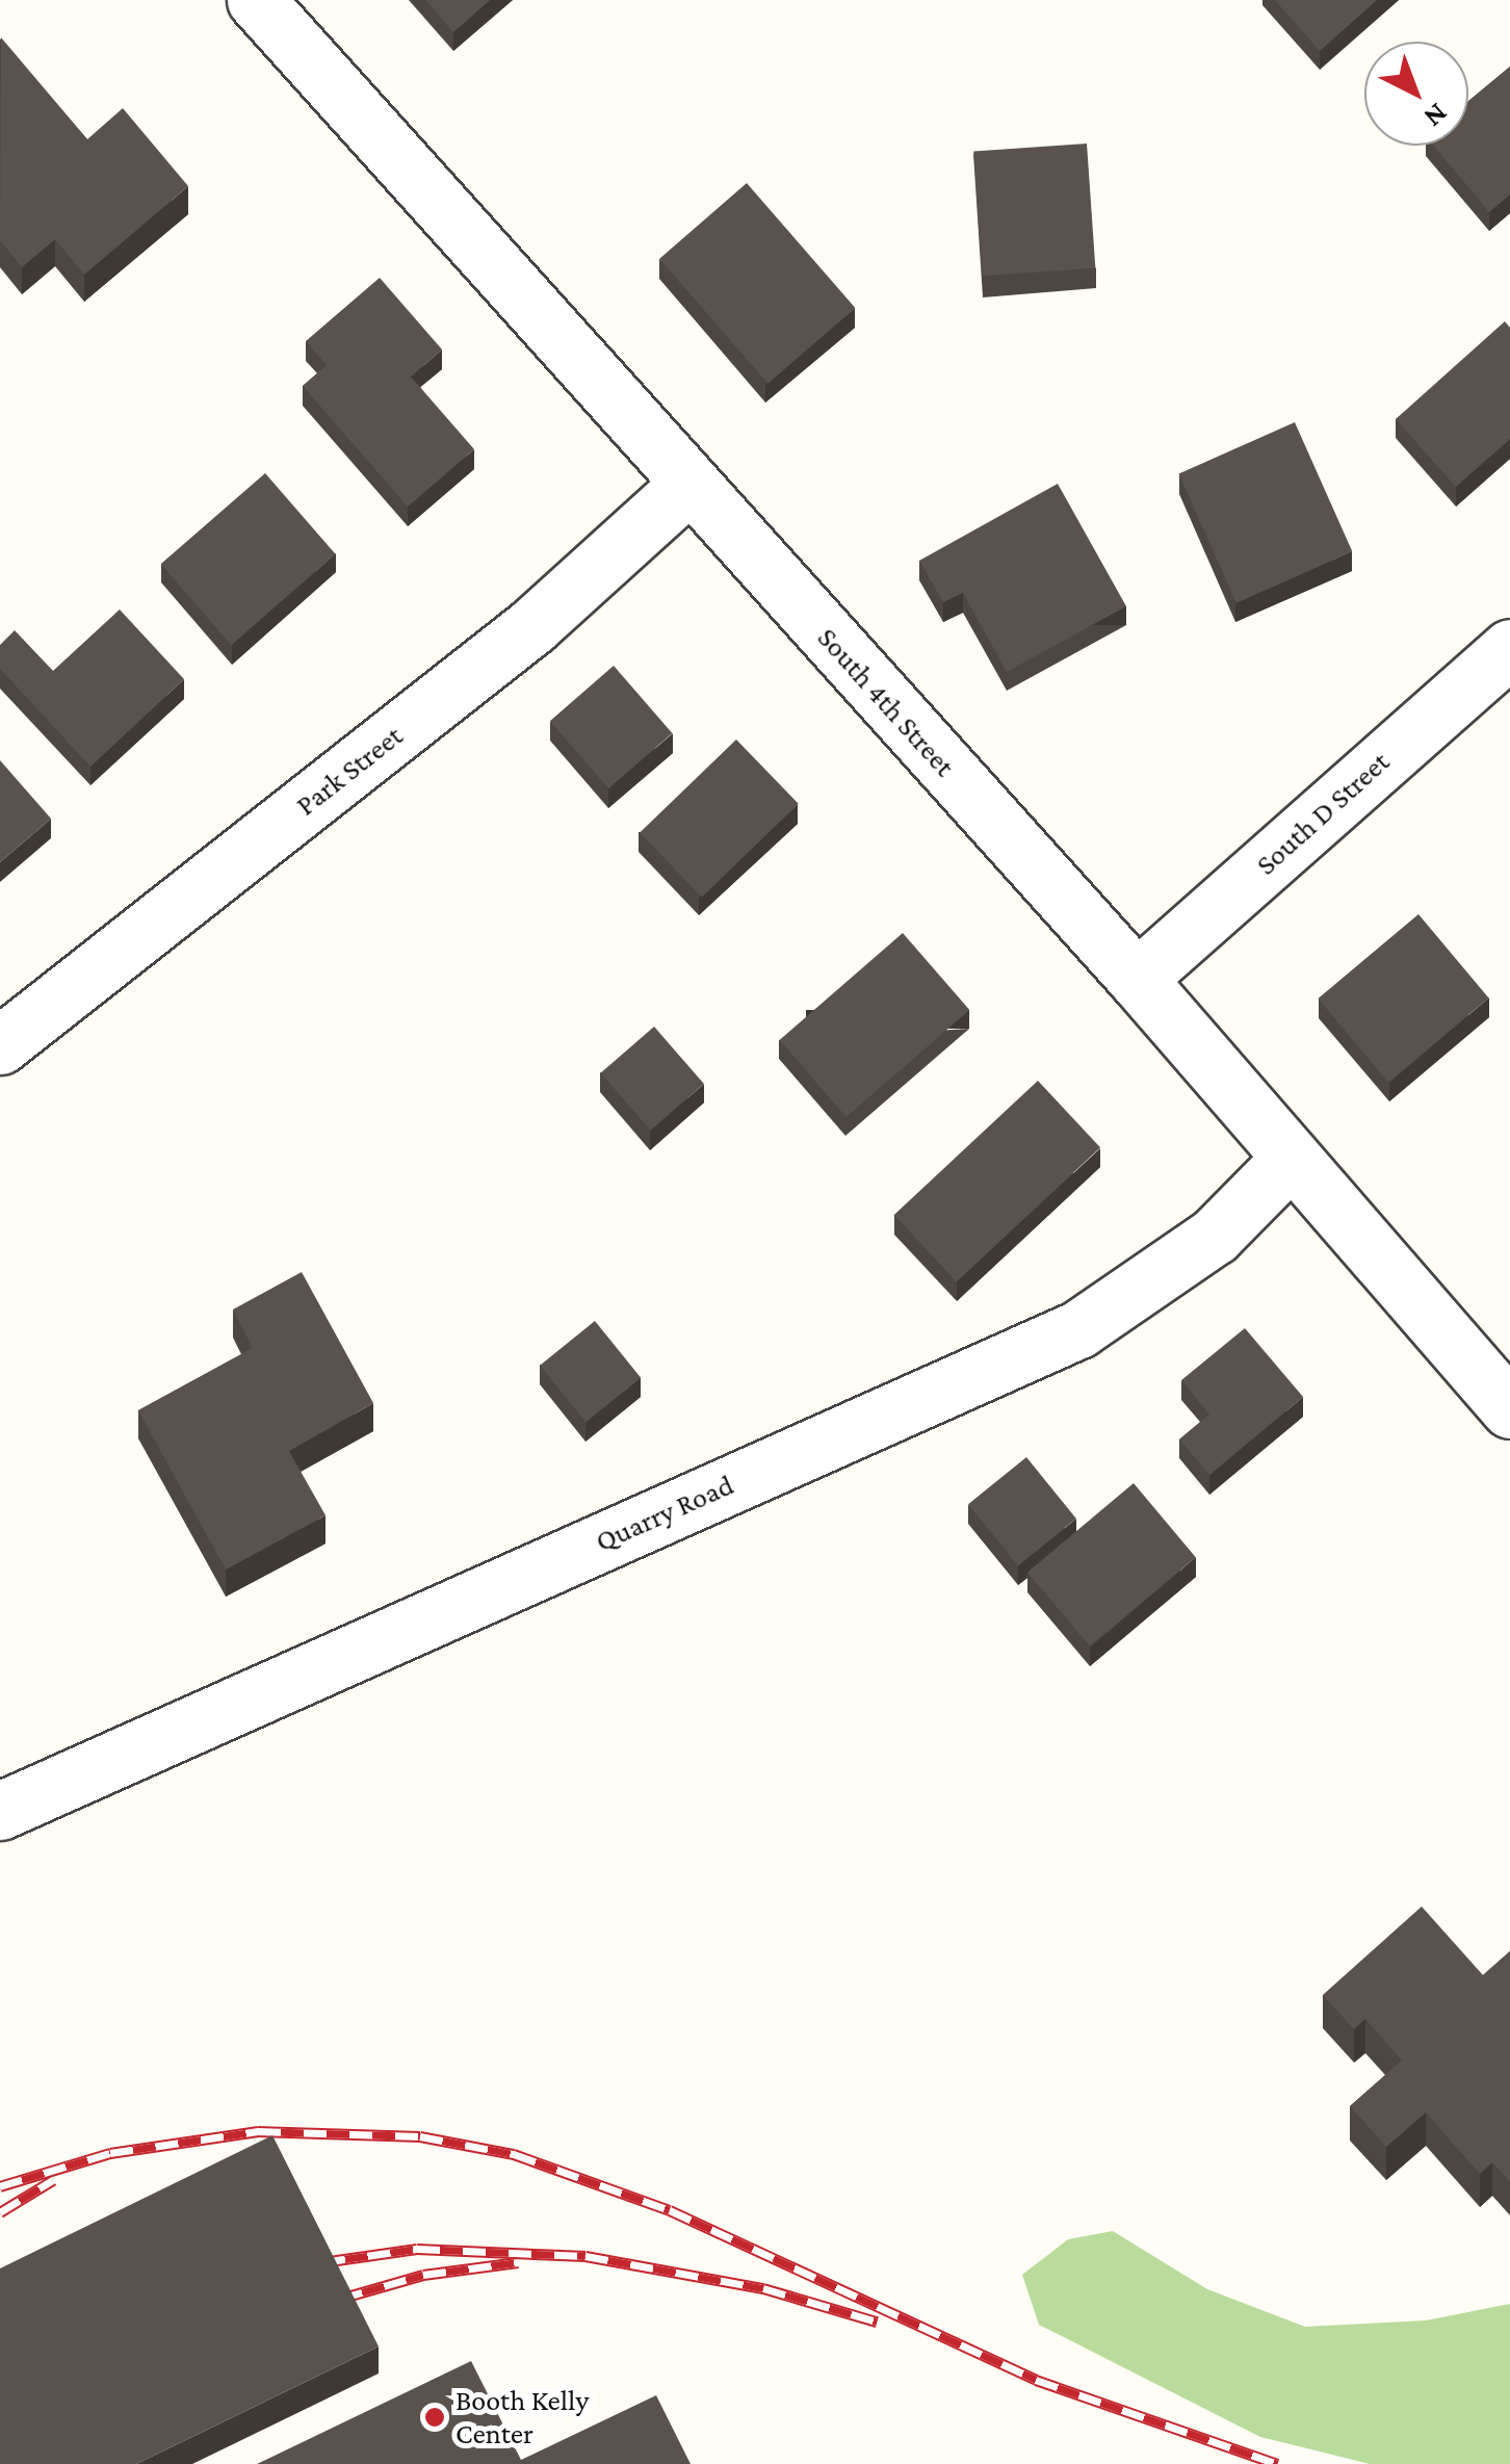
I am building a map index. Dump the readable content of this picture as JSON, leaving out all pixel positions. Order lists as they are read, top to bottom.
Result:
{
  "streets": {
    "street": [
      "South 4th Street",
      "Park Street",
      "South D Street",
      "Quarry Road"
    ]
  },
  "crossings": [
    ["South 4th Street", "Park Street"],
    ["South 4th Street", "South D Street"],
    ["South 4th Street", "Quarry Road"]
  ],
  "places": ["Booth Kelly Center"],
  "north": "bottom right"
}
